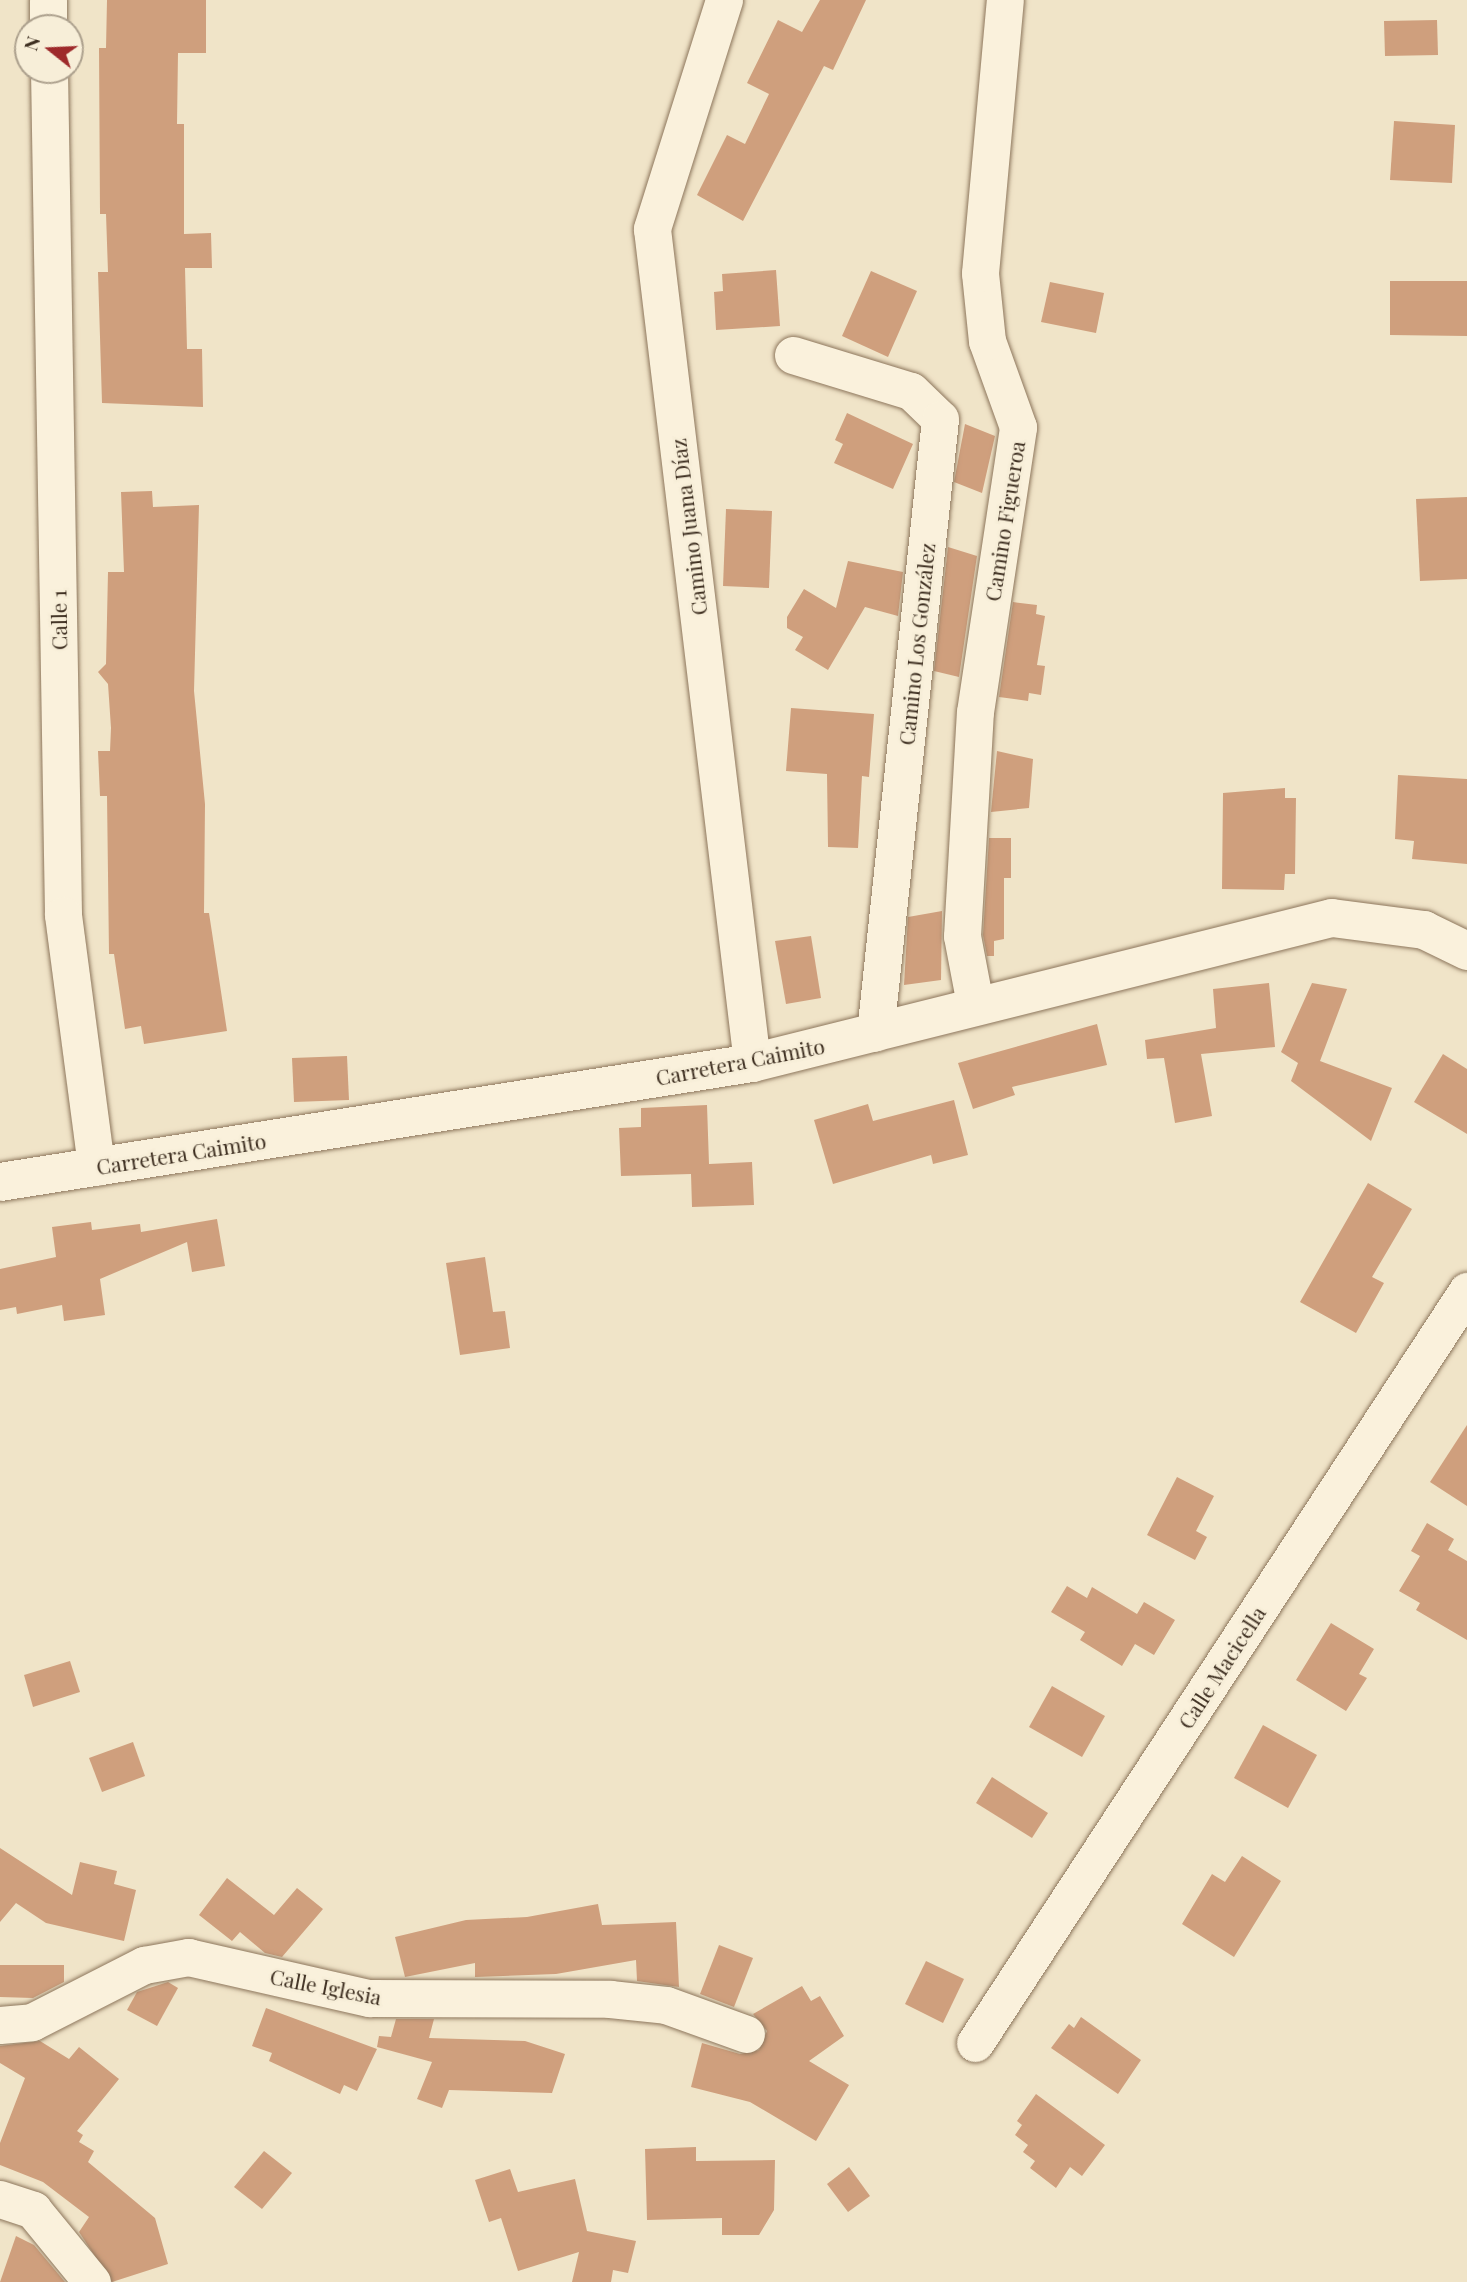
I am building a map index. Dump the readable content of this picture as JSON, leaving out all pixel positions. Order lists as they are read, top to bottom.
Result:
{
  "streets": {
    "street": [
      "Camino Figueroa",
      "Camino Juana Díaz",
      "Calle 1",
      "Camino Los González",
      "Carretera Caimito",
      "Calle Macicella",
      "Calle Iglesia"
    ]
  },
  "crossings": [
    ["Camino Figueroa", "Carretera Caimito"],
    ["Camino Juana Díaz", "Carretera Caimito"],
    ["Calle 1", "Carretera Caimito"],
    ["Camino Los González", "Carretera Caimito"]
  ],
  "north": "left"
}
